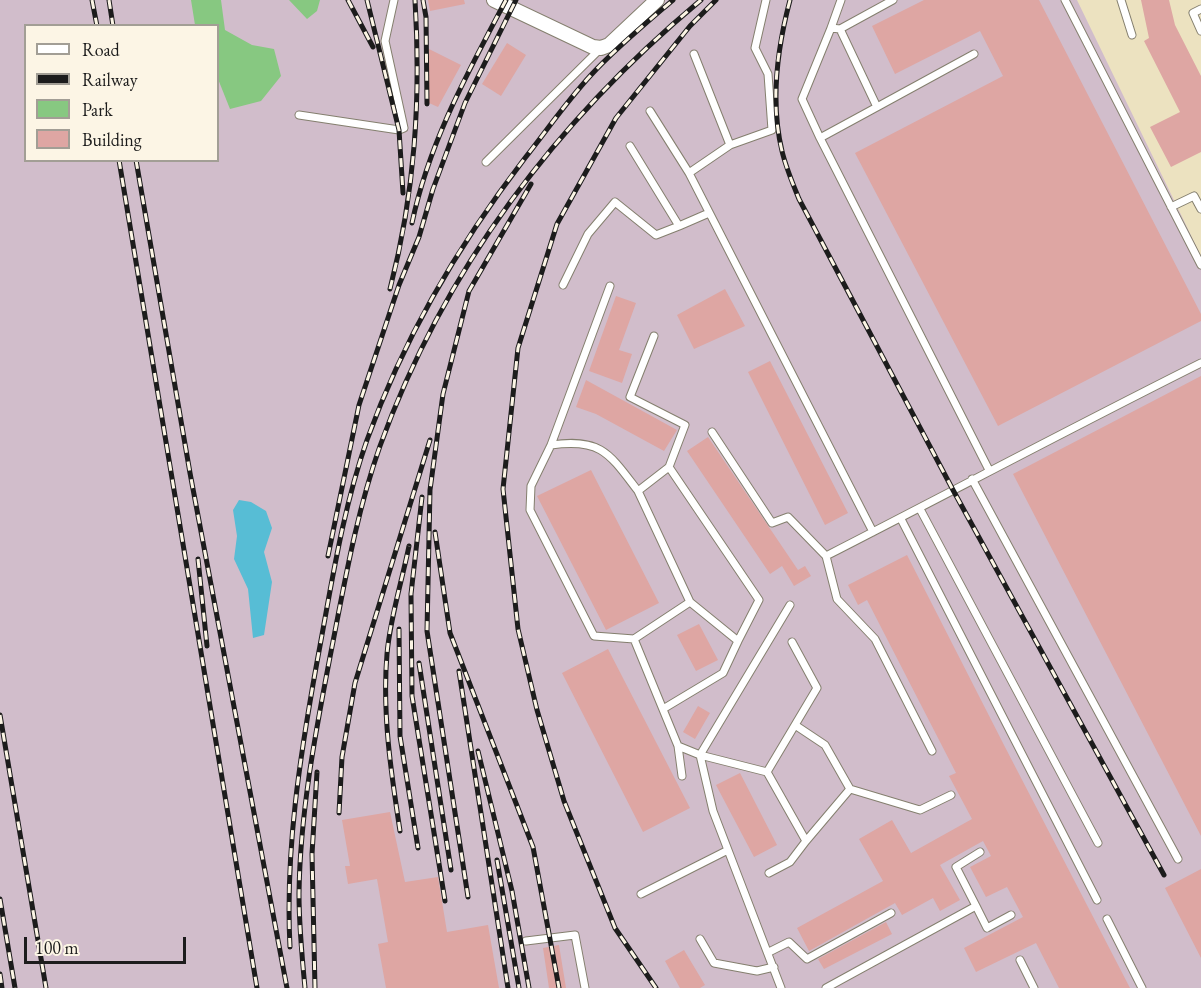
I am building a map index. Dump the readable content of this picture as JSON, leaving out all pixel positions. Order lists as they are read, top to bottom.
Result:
{
  "legend": [
    "Road",
    "Railway",
    "Park",
    "Building"
  ],
  "scale_bar": "100 m"
}
